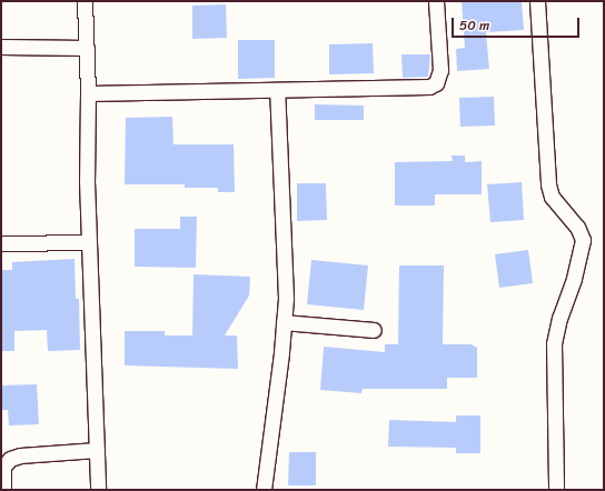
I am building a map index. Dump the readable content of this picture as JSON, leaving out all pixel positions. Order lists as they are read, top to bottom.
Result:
{
  "scale_bar": "50 m"
}
